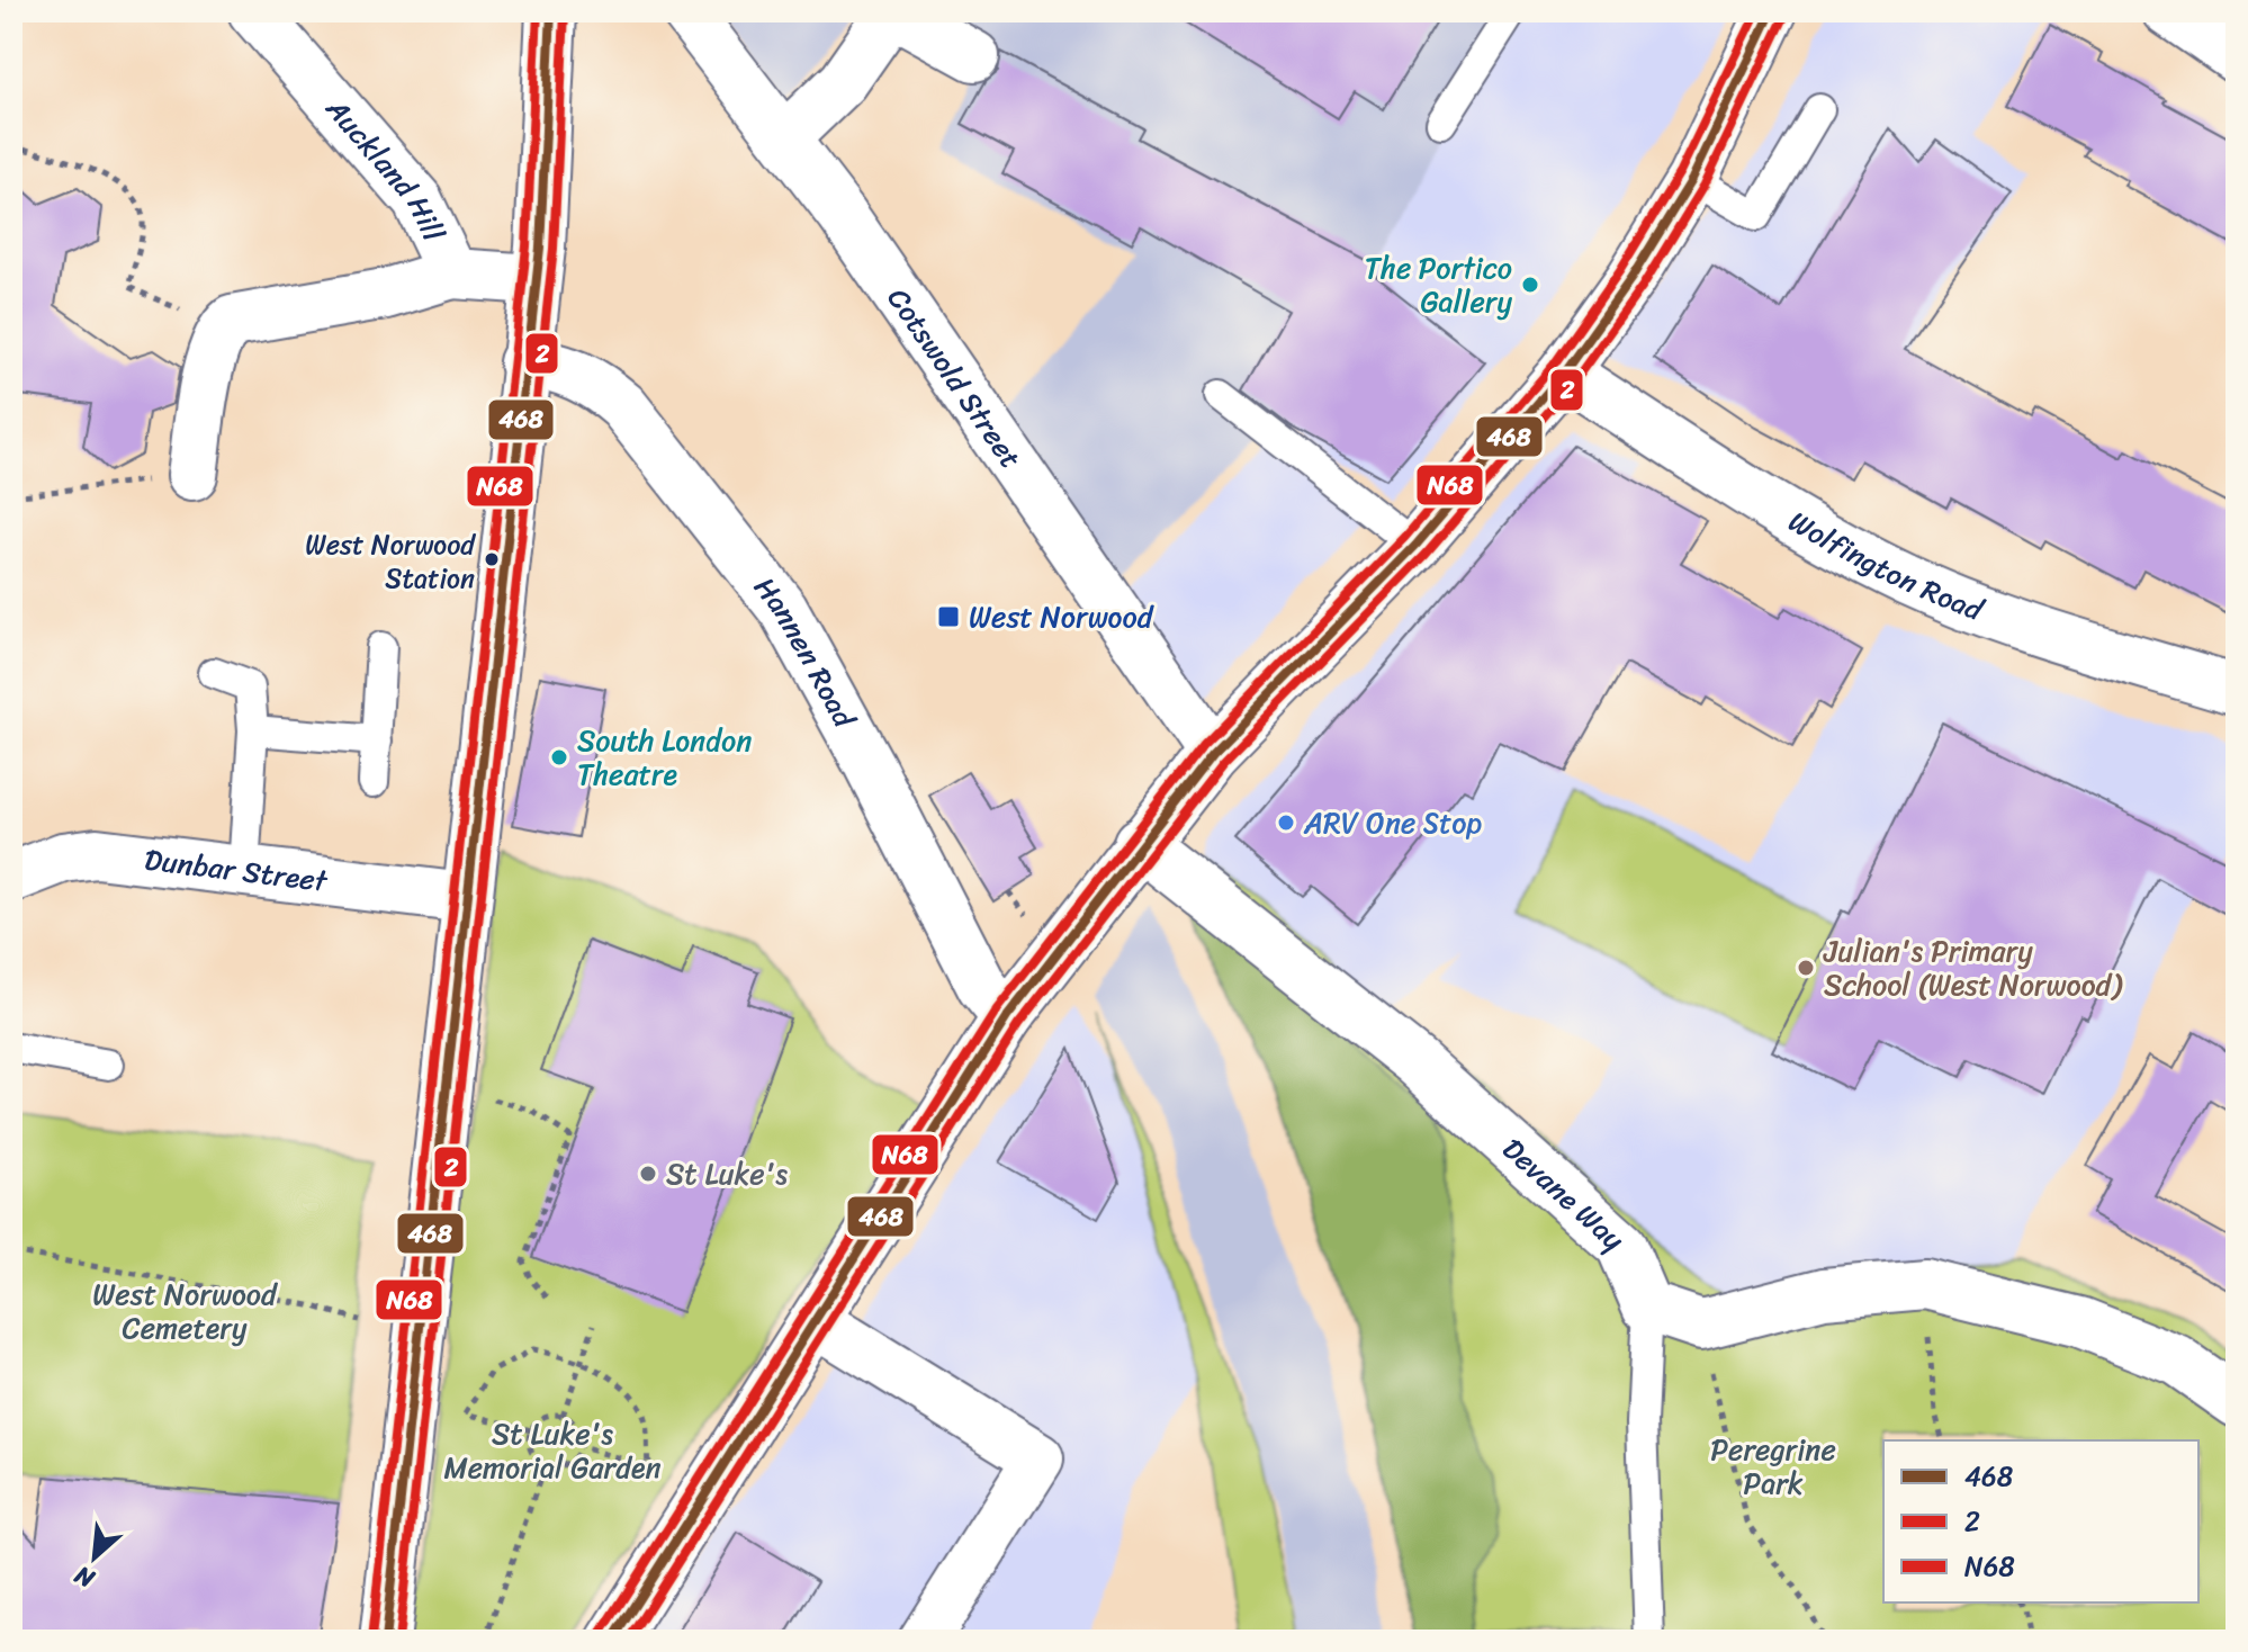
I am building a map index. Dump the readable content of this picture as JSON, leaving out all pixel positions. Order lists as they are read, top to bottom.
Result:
{
  "streets": {
    "street": [
      "Auckland Hill",
      "Cotswold Street",
      "Wolfington Road",
      "Hannen Road",
      "Dunbar Street",
      "Devane Way"
    ]
  },
  "parks": ["West Norwood Cemetery", "St Luke's Memorial Garden", "Peregrine Park"],
  "places": {
    "other": [
      "The Portico Gallery",
      "West Norwood Station",
      "South London Theatre",
      "ARV One Stop",
      "Julian's Primary School (West Norwood)",
      "St Luke's"
    ],
    "transit": ["West Norwood"]
  },
  "lines": ["transit line 468", "transit line N68", "transit line 2"],
  "legend": ["468", "2", "N68"],
  "north": "bottom left"
}
